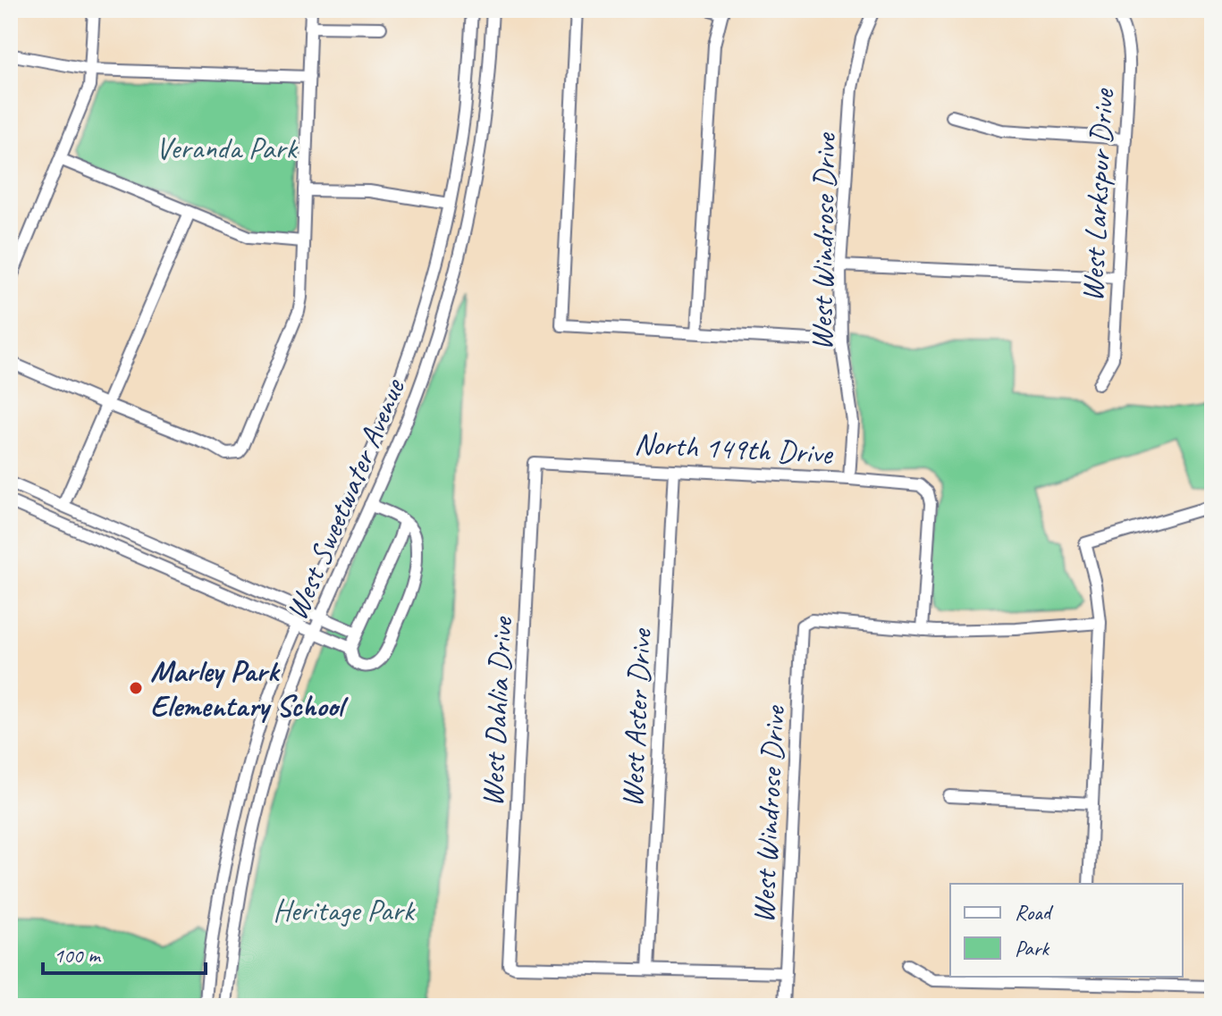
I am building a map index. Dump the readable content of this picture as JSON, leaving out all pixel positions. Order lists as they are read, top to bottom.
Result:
{
  "streets": {
    "street": [
      "West Larkspur Drive",
      "West Windrose Drive",
      "North 149th Drive",
      "West Sweetwater Avenue",
      "West Dahlia Drive",
      "West Aster Drive"
    ]
  },
  "crossings": [
    ["West Windrose Drive", "North 149th Drive"],
    ["North 149th Drive", "West Dahlia Drive"],
    ["North 149th Drive", "West Aster Drive"],
    ["West Dahlia Drive", "West Aster Drive"]
  ],
  "parks": ["Veranda Park", "Heritage Park"],
  "places": ["Marley Park Elementary School"],
  "legend": ["Road", "Park"],
  "scale_bar": "100 m"
}
